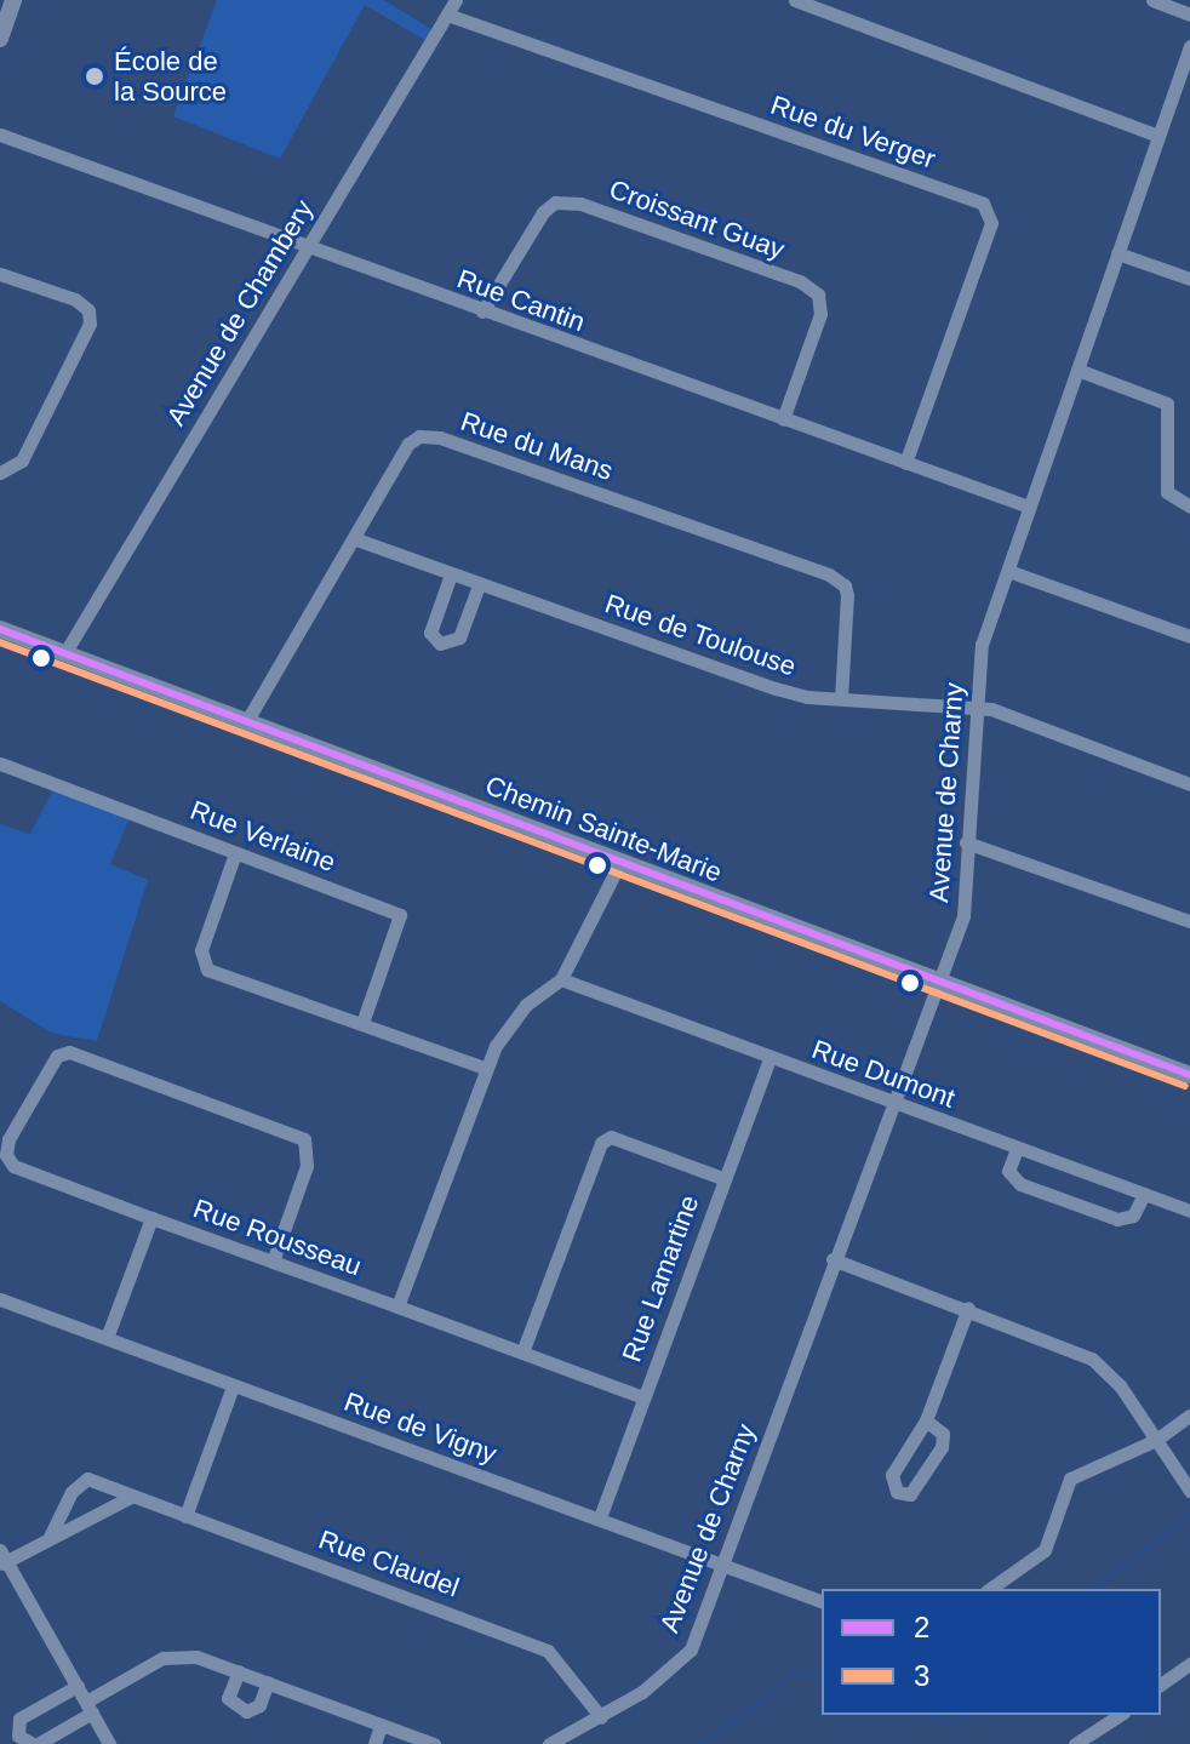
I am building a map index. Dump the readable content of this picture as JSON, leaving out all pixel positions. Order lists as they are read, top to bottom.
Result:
{
  "streets": {
    "street": [
      "Rue du Verger",
      "Croissant Guay",
      "Rue Cantin",
      "Avenue de Chambery",
      "Rue du Mans",
      "Rue de Toulouse",
      "Avenue de Charny",
      "Chemin Sainte-Marie",
      "Rue Verlaine",
      "Rue Dumont",
      "Rue Rousseau",
      "Rue Lamartine",
      "Rue de Vigny",
      "Rue Claudel"
    ]
  },
  "crossings": [
    ["Rue du Verger", "Rue Cantin"],
    ["Rue du Verger", "Avenue de Chambery"],
    ["Croissant Guay", "Rue Cantin"],
    ["Rue Cantin", "Avenue de Chambery"],
    ["Rue Cantin", "Avenue de Charny"],
    ["Avenue de Chambery", "Chemin Sainte-Marie"],
    ["Rue du Mans", "Rue de Toulouse"],
    ["Rue du Mans", "Chemin Sainte-Marie"],
    ["Rue de Toulouse", "Avenue de Charny"],
    ["Avenue de Charny", "Chemin Sainte-Marie"],
    ["Avenue de Charny", "Rue Dumont"],
    ["Avenue de Charny", "Rue de Vigny"],
    ["Avenue de Charny", "Rue Claudel"],
    ["Rue Dumont", "Rue Lamartine"],
    ["Rue Rousseau", "Rue Lamartine"],
    ["Rue Lamartine", "Rue de Vigny"]
  ],
  "places": ["École de la Source"],
  "lines": ["transit line 2", "transit line 3"],
  "legend": ["2", "3"]
}
